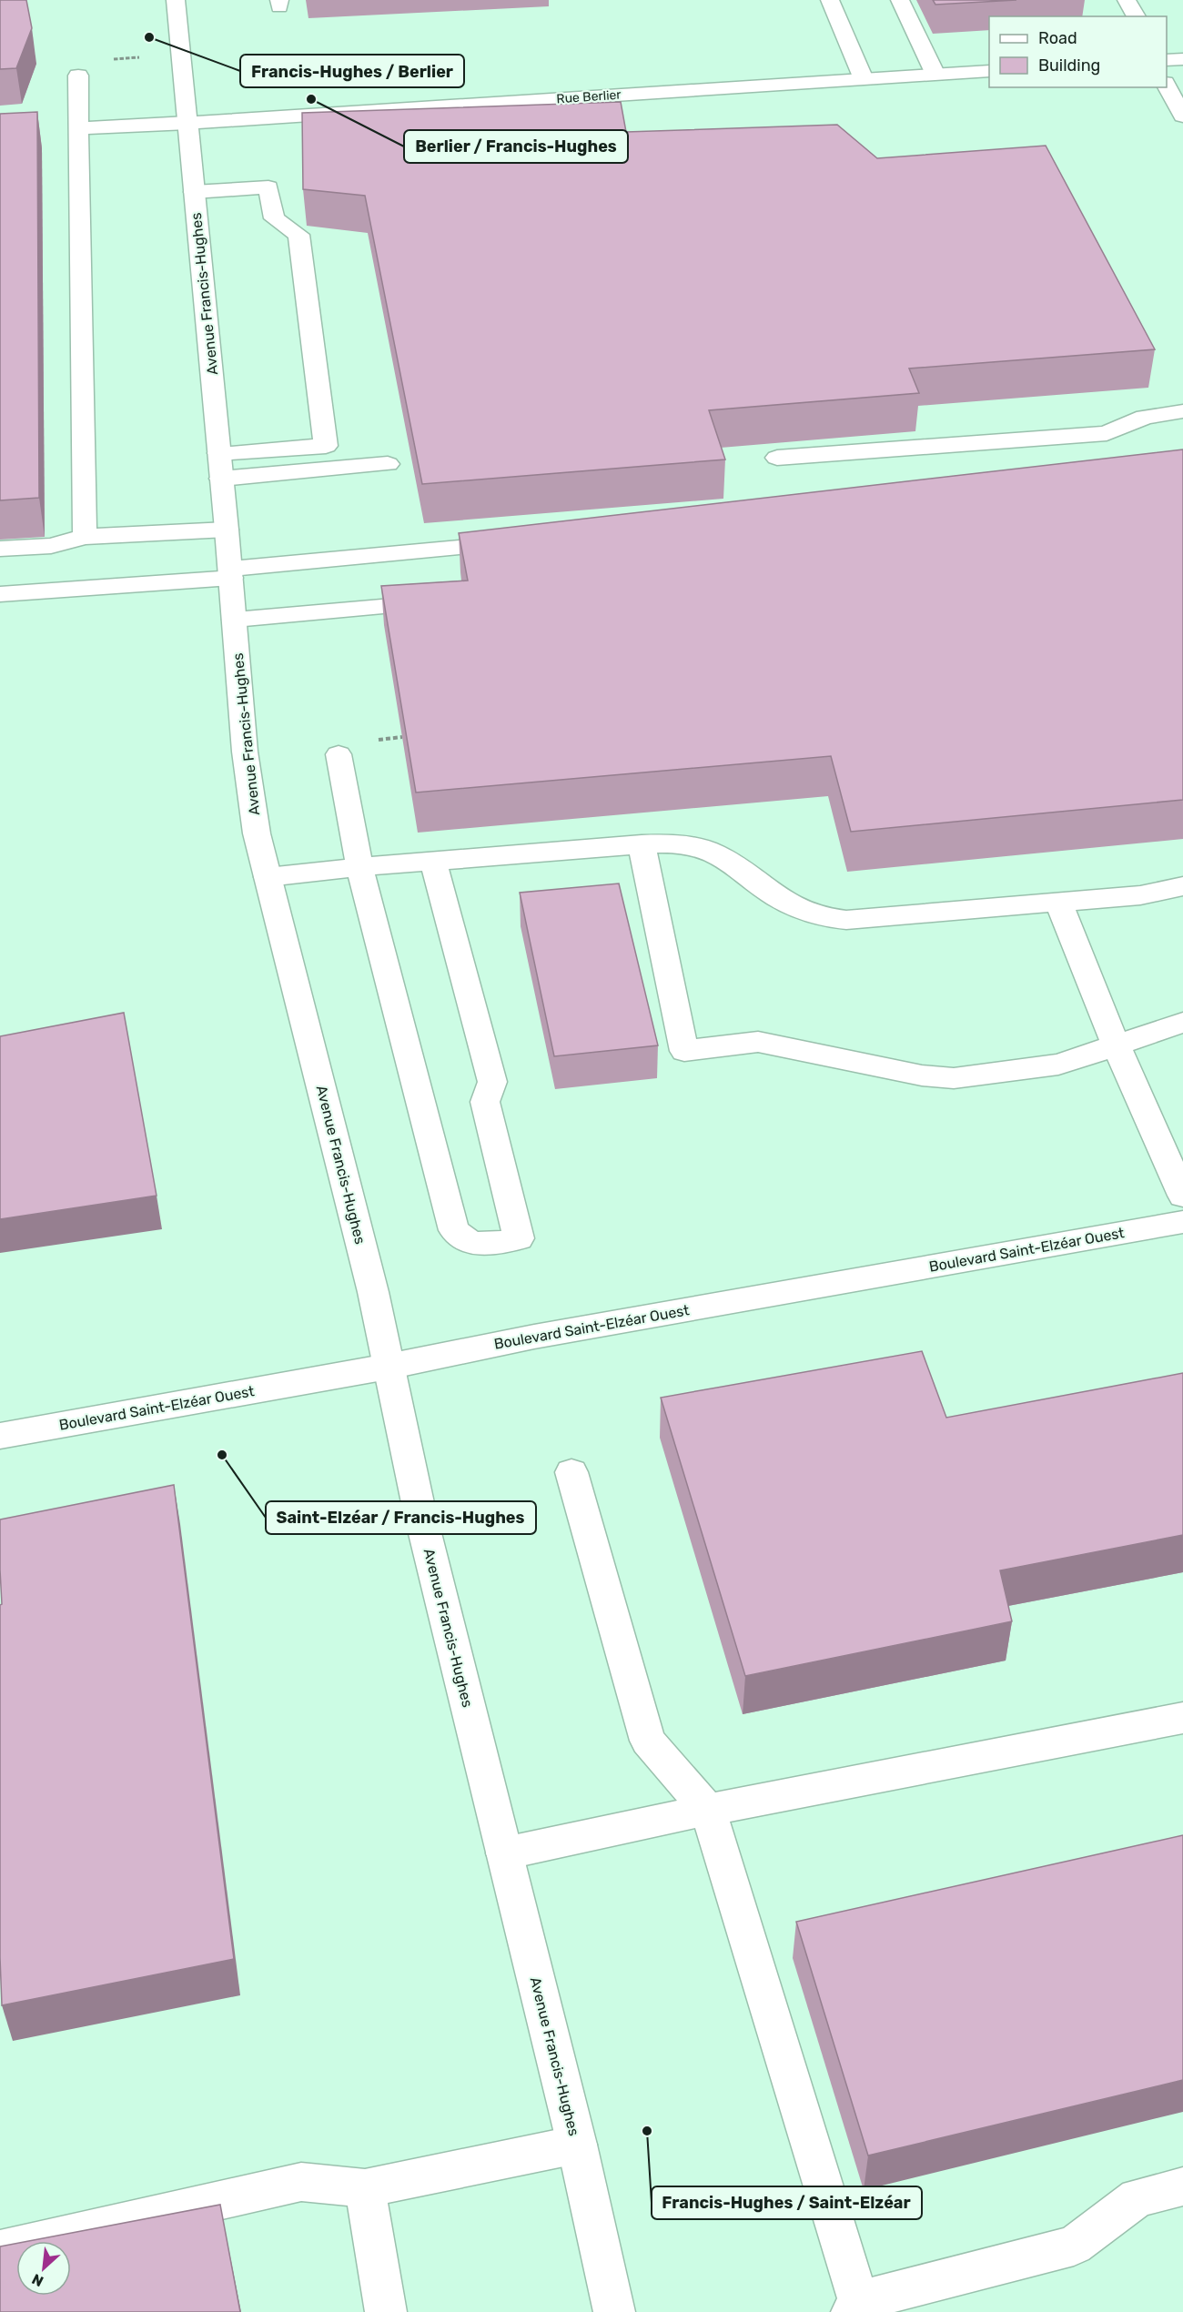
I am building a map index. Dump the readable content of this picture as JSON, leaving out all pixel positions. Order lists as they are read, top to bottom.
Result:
{
  "streets": {
    "street": ["Rue Berlier", "Avenue Francis-Hughes", "Boulevard Saint-Elzéar Ouest"]
  },
  "crossings": [
    ["Rue Berlier", "Avenue Francis-Hughes"],
    ["Avenue Francis-Hughes", "Boulevard Saint-Elzéar Ouest"]
  ],
  "places": [
    "Francis-Hughes / Berlier",
    "Berlier / Francis-Hughes",
    "Saint-Elzéar / Francis-Hughes",
    "Francis-Hughes / Saint-Elzéar"
  ],
  "legend": ["Road", "Building"],
  "north": "bottom left"
}
